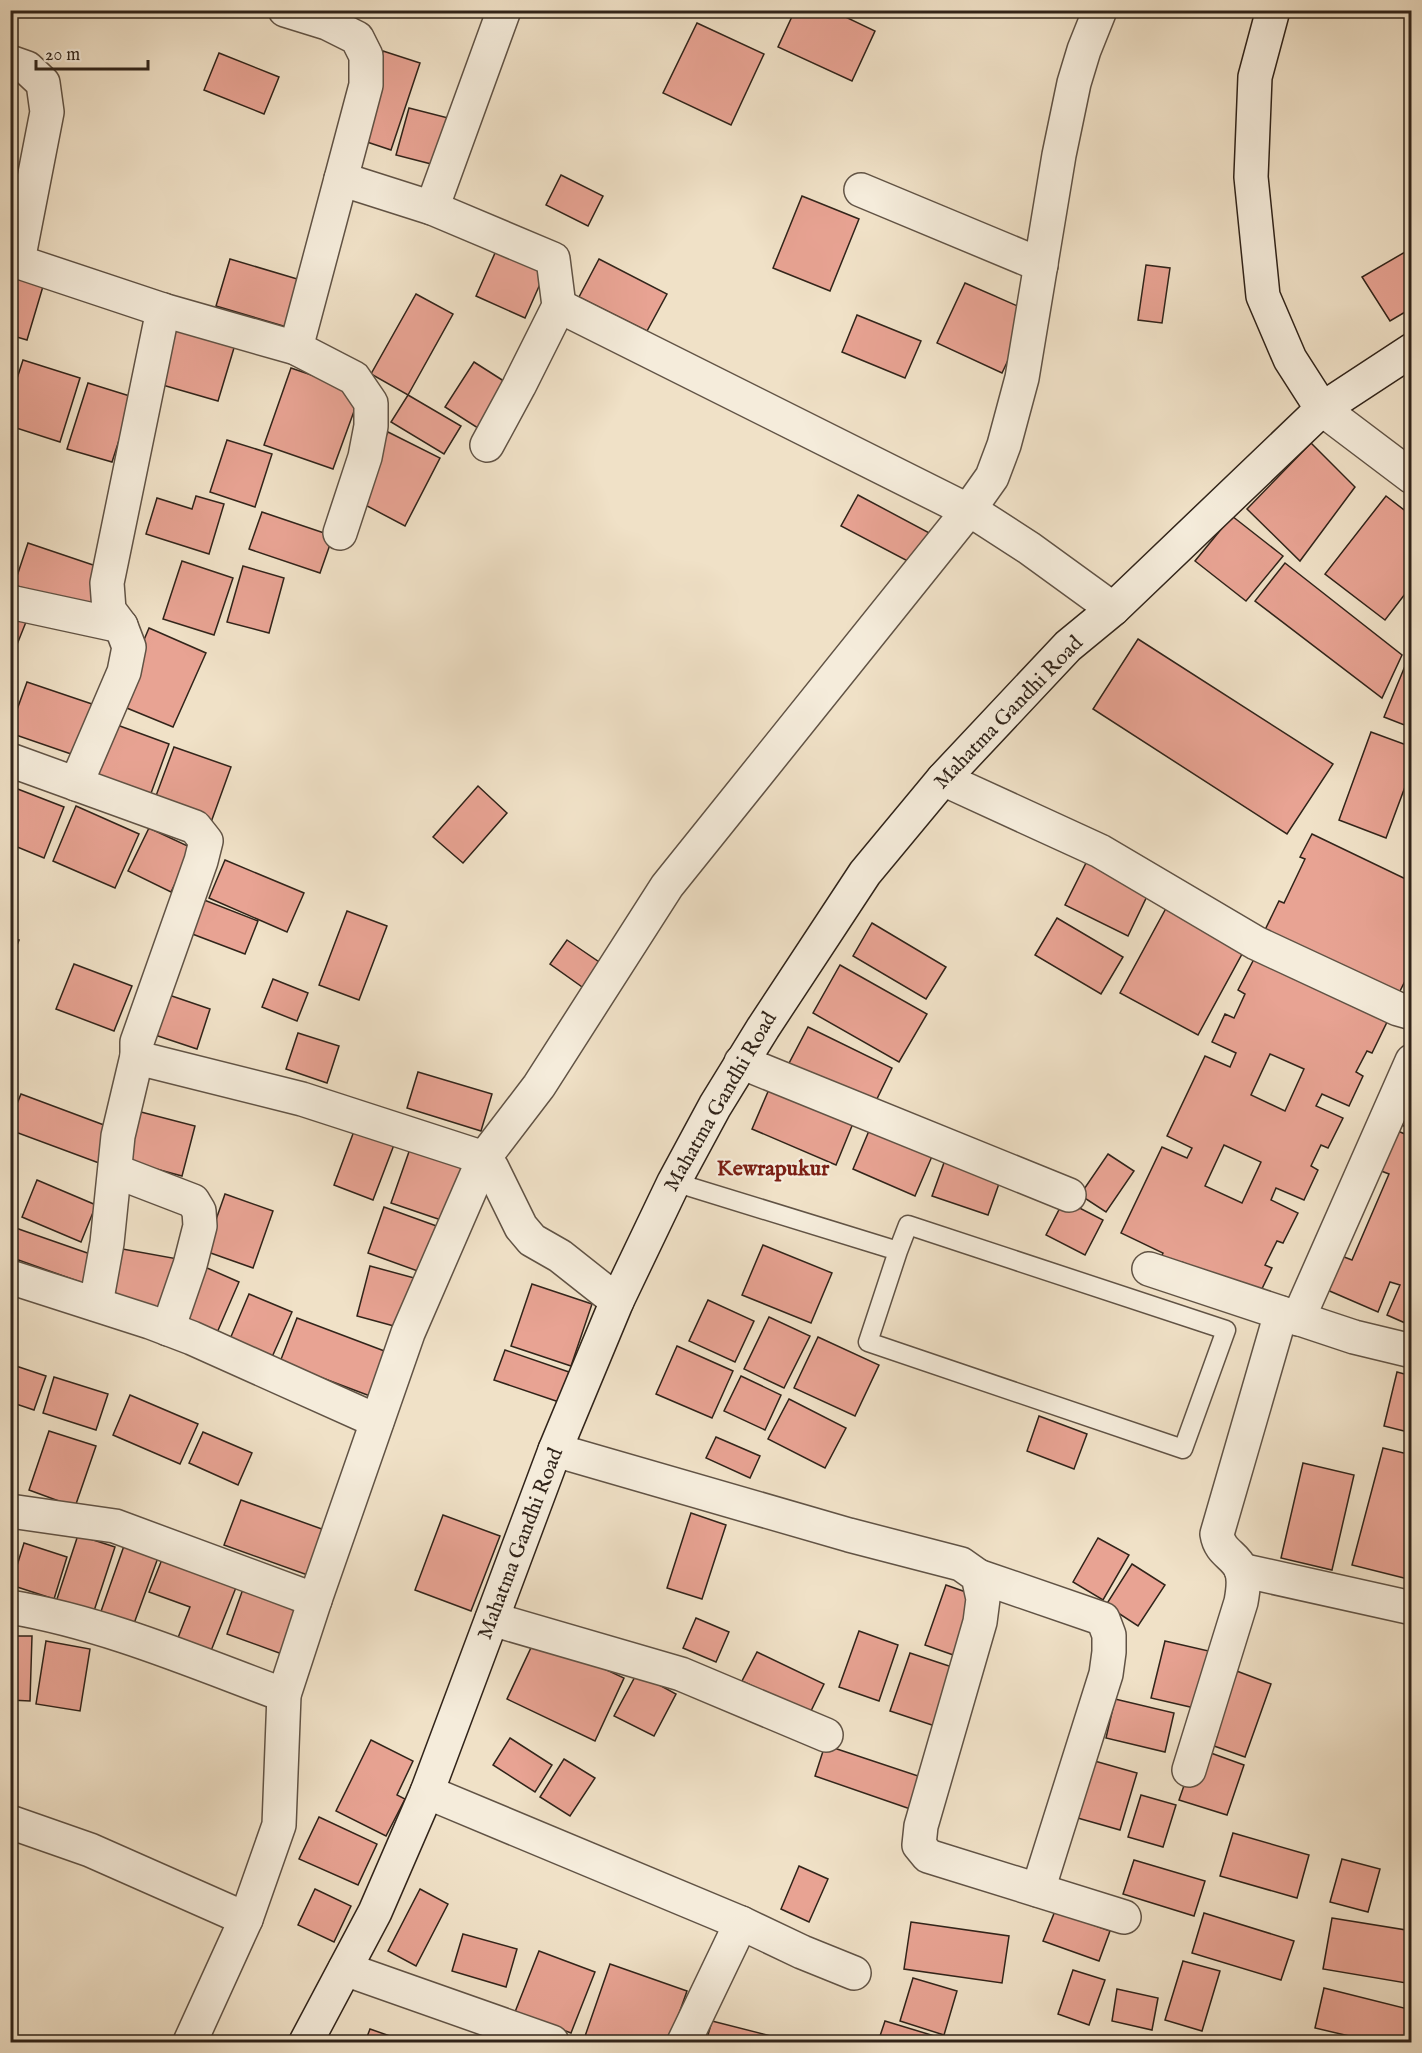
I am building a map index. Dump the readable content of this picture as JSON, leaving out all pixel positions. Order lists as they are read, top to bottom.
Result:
{
  "streets": {
    "street": ["Mahatma Gandhi Road"]
  },
  "districts": ["Kewrapukur"],
  "scale_bar": "20 m"
}
